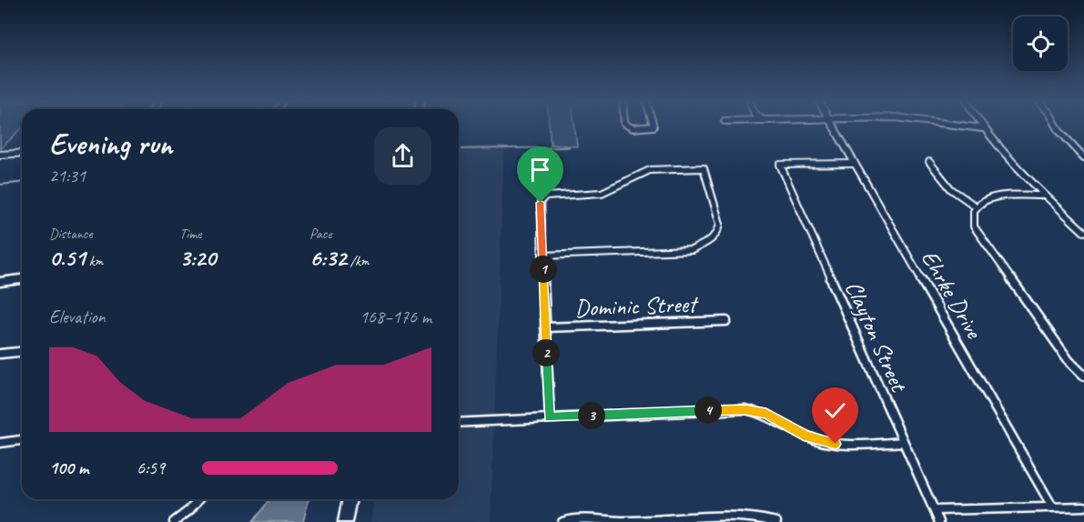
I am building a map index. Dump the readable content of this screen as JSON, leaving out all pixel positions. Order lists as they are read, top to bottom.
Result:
{
  "streets": {
    "street": ["Ehrke Drive", "Dominic Street", "Clayton Street"]
  },
  "crossings": [
    ["Ehrke Drive", "Clayton Street"]
  ],
  "page": {
    "heading": ["Evening run", "21:31"],
    "stats": [
      ["Distance", "0.51 km"],
      ["Time", "3:20"],
      ["Pace", "6:32 /km"]
    ],
    "pins": [
      "1",
      "2",
      "4",
      "3"
    ],
    "chart": ["Elevation", "168–176 m"],
    "list": [
      {
        "name": "100 m",
        "note": "6:59"
      }
    ]
  }
}
